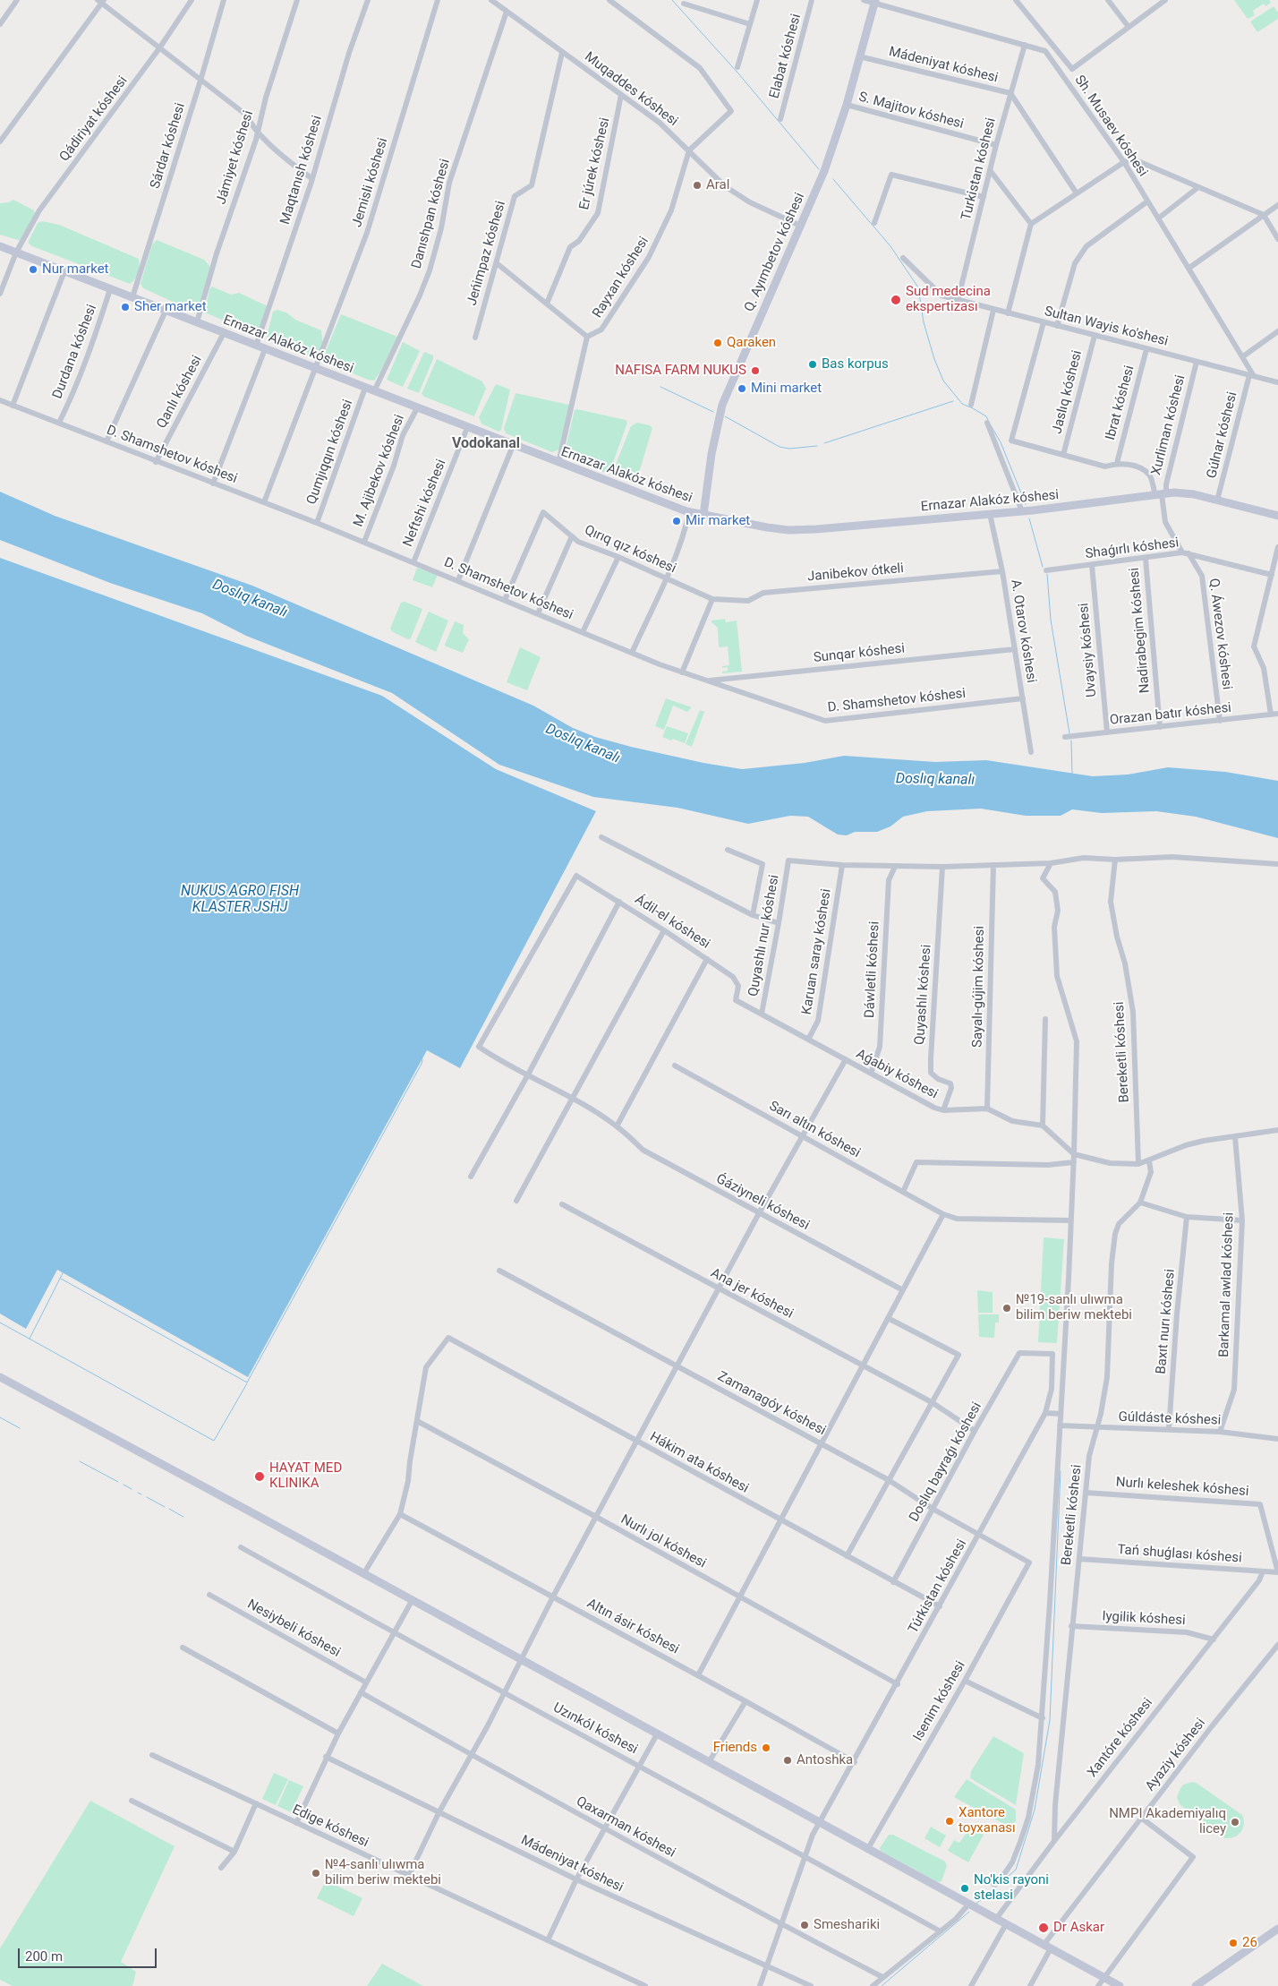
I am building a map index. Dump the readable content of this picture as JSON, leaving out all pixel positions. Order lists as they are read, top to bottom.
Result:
{
  "streets": {
    "main road": ["Q. Ayımbetov kóshesi", "Ernazar Alakóz kóshesi"],
    "street": [
      "Elabat kóshesi",
      "Mádeniyat kóshesi",
      "Muqaddes kóshesi",
      "S. Majitov kóshesi",
      "Qádiriyat kóshesi",
      "Sh. Musaev kóshesi",
      "Sárdar kóshesi",
      "Jámiyet kóshesi",
      "Er júrek kóshesi",
      "Turkistan kóshesi",
      "Maqtanısh kóshesi",
      "Jemisli kóshesi",
      "Danıshpan kóshesi",
      "Jeńimpaz kóshesi",
      "Rayxan kóshesi",
      "Sultan Wayis ko'shesi",
      "Durdana kóshesi",
      "Qanlı kóshesi",
      "Jaslıq kóshesi",
      "Ibrat kóshesi",
      "Xurliman kóshesi",
      "Gúlnar kóshesi",
      "Qumjıqqın kóshesi",
      "D. Shamshetov kóshesi",
      "M. Ajibekov kóshesi",
      "Neftshi kóshesi",
      "Shaǵırlı kóshesi",
      "Qırıq qız kóshesi",
      "Janibekov ótkeli",
      "Nadirabegim kóshesi",
      "A. Otarov kóshesi",
      "Q. Áwezov kóshesi",
      "Uvaysiy kóshesi",
      "Sunqar kóshesi",
      "Orazan batır kóshesi",
      "Ádil-el kóshesi",
      "Quyashlı nur kóshesi",
      "Karuan saray kóshesi",
      "Dáwletli kóshesi",
      "Sayalı-gújim kóshesi",
      "Quyashlı kóshesi",
      "Bereketli kóshesi",
      "Aǵabiy kóshesi",
      "Sarı altın kóshesi",
      "Ǵáziyneli kóshesi",
      "Barkamal awlad kóshesi",
      "Ana jer kóshesi",
      "Baxıt nurı kóshesi",
      "Zamanagóy kóshesi",
      "Gúldáste kóshesi",
      "Doslıq bayraǵı kóshesi",
      "Hákim ata kóshesi",
      "Nurlı keleshek kóshesi",
      "Nurlı jol kóshesi",
      "Tań shuǵlası kóshesi",
      "Túrkistan kóshesi",
      "Iygilik kóshesi",
      "Altın ásir kóshesi",
      "Nesiybeli kóshesi",
      "Isenim kóshesi",
      "Uzınkól kóshesi",
      "Xantóre kóshesi",
      "Ayaziy kóshesi",
      "Edige kóshesi",
      "Qaxarman kóshesi"
    ]
  },
  "crossings": [
    ["Mádeniyat kóshesi", "Turkistan kóshesi"],
    ["Mádeniyat kóshesi", "Q. Ayımbetov kóshesi"],
    ["Mádeniyat kóshesi", "Túrkistan kóshesi"],
    ["Muqaddes kóshesi", "Er júrek kóshesi"],
    ["Muqaddes kóshesi", "Danıshpan kóshesi"],
    ["Muqaddes kóshesi", "Q. Ayımbetov kóshesi"],
    ["Muqaddes kóshesi", "Jeńimpaz kóshesi"],
    ["Muqaddes kóshesi", "Rayxan kóshesi"],
    ["S. Majitov kóshesi", "Turkistan kóshesi"],
    ["S. Majitov kóshesi", "Q. Ayımbetov kóshesi"],
    ["Qádiriyat kóshesi", "Ernazar Alakóz kóshesi"],
    ["Sh. Musaev kóshesi", "Turkistan kóshesi"],
    ["Sh. Musaev kóshesi", "Q. Ayımbetov kóshesi"],
    ["Sh. Musaev kóshesi", "Sultan Wayis ko'shesi"],
    ["Sh. Musaev kóshesi", "Gúlnar kóshesi"],
    ["Sárdar kóshesi", "Ernazar Alakóz kóshesi"],
    ["Jámiyet kóshesi", "Ernazar Alakóz kóshesi"],
    ["Turkistan kóshesi", "Sultan Wayis ko'shesi"],
    ["Maqtanısh kóshesi", "Ernazar Alakóz kóshesi"],
    ["Jemisli kóshesi", "Ernazar Alakóz kóshesi"],
    ["Jemisli kóshesi", "D. Shamshetov kóshesi"],
    ["Danıshpan kóshesi", "Ernazar Alakóz kóshesi"],
    ["Q. Ayımbetov kóshesi", "Ernazar Alakóz kóshesi"],
    ["Sultan Wayis ko'shesi", "Jaslıq kóshesi"],
    ["Sultan Wayis ko'shesi", "Ibrat kóshesi"],
    ["Sultan Wayis ko'shesi", "Xurliman kóshesi"],
    ["Sultan Wayis ko'shesi", "Gúlnar kóshesi"],
    ["Ernazar Alakóz kóshesi", "Durdana kóshesi"],
    ["Ernazar Alakóz kóshesi", "Qanlı kóshesi"],
    ["Ernazar Alakóz kóshesi", "Xurliman kóshesi"],
    ["Ernazar Alakóz kóshesi", "Gúlnar kóshesi"],
    ["Ernazar Alakóz kóshesi", "Qumjıqqın kóshesi"],
    ["Ernazar Alakóz kóshesi", "M. Ajibekov kóshesi"],
    ["Ernazar Alakóz kóshesi", "Neftshi kóshesi"],
    ["Ernazar Alakóz kóshesi", "A. Otarov kóshesi"],
    ["Ernazar Alakóz kóshesi", "Q. Áwezov kóshesi"],
    ["Durdana kóshesi", "D. Shamshetov kóshesi"],
    ["Qanlı kóshesi", "D. Shamshetov kóshesi"],
    ["Xurliman kóshesi", "Q. Áwezov kóshesi"],
    ["Qumjıqqın kóshesi", "D. Shamshetov kóshesi"],
    ["D. Shamshetov kóshesi", "M. Ajibekov kóshesi"],
    ["D. Shamshetov kóshesi", "Neftshi kóshesi"],
    ["D. Shamshetov kóshesi", "Qırıq qız kóshesi"],
    ["D. Shamshetov kóshesi", "A. Otarov kóshesi"],
    ["D. Shamshetov kóshesi", "Sunqar kóshesi"],
    ["Shaǵırlı kóshesi", "Nadirabegim kóshesi"],
    ["Shaǵırlı kóshesi", "Q. Áwezov kóshesi"],
    ["Shaǵırlı kóshesi", "Uvaysiy kóshesi"],
    ["Qırıq qız kóshesi", "Janibekov ótkeli"],
    ["Janibekov ótkeli", "A. Otarov kóshesi"],
    ["Nadirabegim kóshesi", "Orazan batır kóshesi"],
    ["A. Otarov kóshesi", "Sunqar kóshesi"],
    ["Q. Áwezov kóshesi", "Orazan batır kóshesi"],
    ["Uvaysiy kóshesi", "Orazan batır kóshesi"],
    ["Ádil-el kóshesi", "Aǵabiy kóshesi"],
    ["Ádil-el kóshesi", "Ǵáziyneli kóshesi"],
    ["Quyashlı nur kóshesi", "Karuan saray kóshesi"],
    ["Quyashlı nur kóshesi", "Aǵabiy kóshesi"],
    ["Karuan saray kóshesi", "Aǵabiy kóshesi"],
    ["Dáwletli kóshesi", "Aǵabiy kóshesi"],
    ["Sayalı-gújim kóshesi", "Aǵabiy kóshesi"],
    ["Quyashlı kóshesi", "Aǵabiy kóshesi"],
    ["Bereketli kóshesi", "Gúldáste kóshesi"],
    ["Bereketli kóshesi", "Nurlı keleshek kóshesi"],
    ["Bereketli kóshesi", "Tań shuǵlası kóshesi"],
    ["Bereketli kóshesi", "Iygilik kóshesi"],
    ["Bereketli kóshesi", "Xantóre kóshesi"],
    ["Barkamal awlad kóshesi", "Gúldáste kóshesi"],
    ["Ana jer kóshesi", "Doslıq bayraǵı kóshesi"],
    ["Baxıt nurı kóshesi", "Gúldáste kóshesi"],
    ["Zamanagóy kóshesi", "Doslıq bayraǵı kóshesi"],
    ["Zamanagóy kóshesi", "Túrkistan kóshesi"],
    ["Zamanagóy kóshesi", "Isenim kóshesi"],
    ["Doslıq bayraǵı kóshesi", "Hákim ata kóshesi"],
    ["Doslıq bayraǵı kóshesi", "Túrkistan kóshesi"],
    ["Hákim ata kóshesi", "Nurlı jol kóshesi"],
    ["Hákim ata kóshesi", "Túrkistan kóshesi"],
    ["Nurlı keleshek kóshesi", "Tań shuǵlası kóshesi"],
    ["Nurlı jol kóshesi", "Túrkistan kóshesi"],
    ["Tań shuǵlası kóshesi", "Xantóre kóshesi"],
    ["Túrkistan kóshesi", "Altın ásir kóshesi"],
    ["Túrkistan kóshesi", "Uzınkól kóshesi"],
    ["Túrkistan kóshesi", "Qaxarman kóshesi"],
    ["Iygilik kóshesi", "Xantóre kóshesi"]
  ],
  "districts": ["Vodokanal"],
  "water": ["Doslıq kanalı", "NUKUS AGRO FISH KLASTER JSHJ"],
  "places": [
    "Aral",
    "Nur market",
    "Sud medecina ekspertizası",
    "Sher market",
    "Qaraken",
    "Bas korpus",
    "NAFISA FARM NUKUS",
    "Mini market",
    "Mir market",
    "№19-sanlı ulıwma bilim beriw mektebi",
    "HAYAT MED KLINIKA",
    "Friends",
    "Antoshka",
    "Xantore toyxanası",
    "NMPI Akademiyalıq licey",
    "№4-sanlı ulıwma bilim beriw mektebi",
    "No'kis rayoni stelasi",
    "Smeshariki",
    "Dr Askar",
    "26"
  ],
  "scale_bar": "200 m"
}
